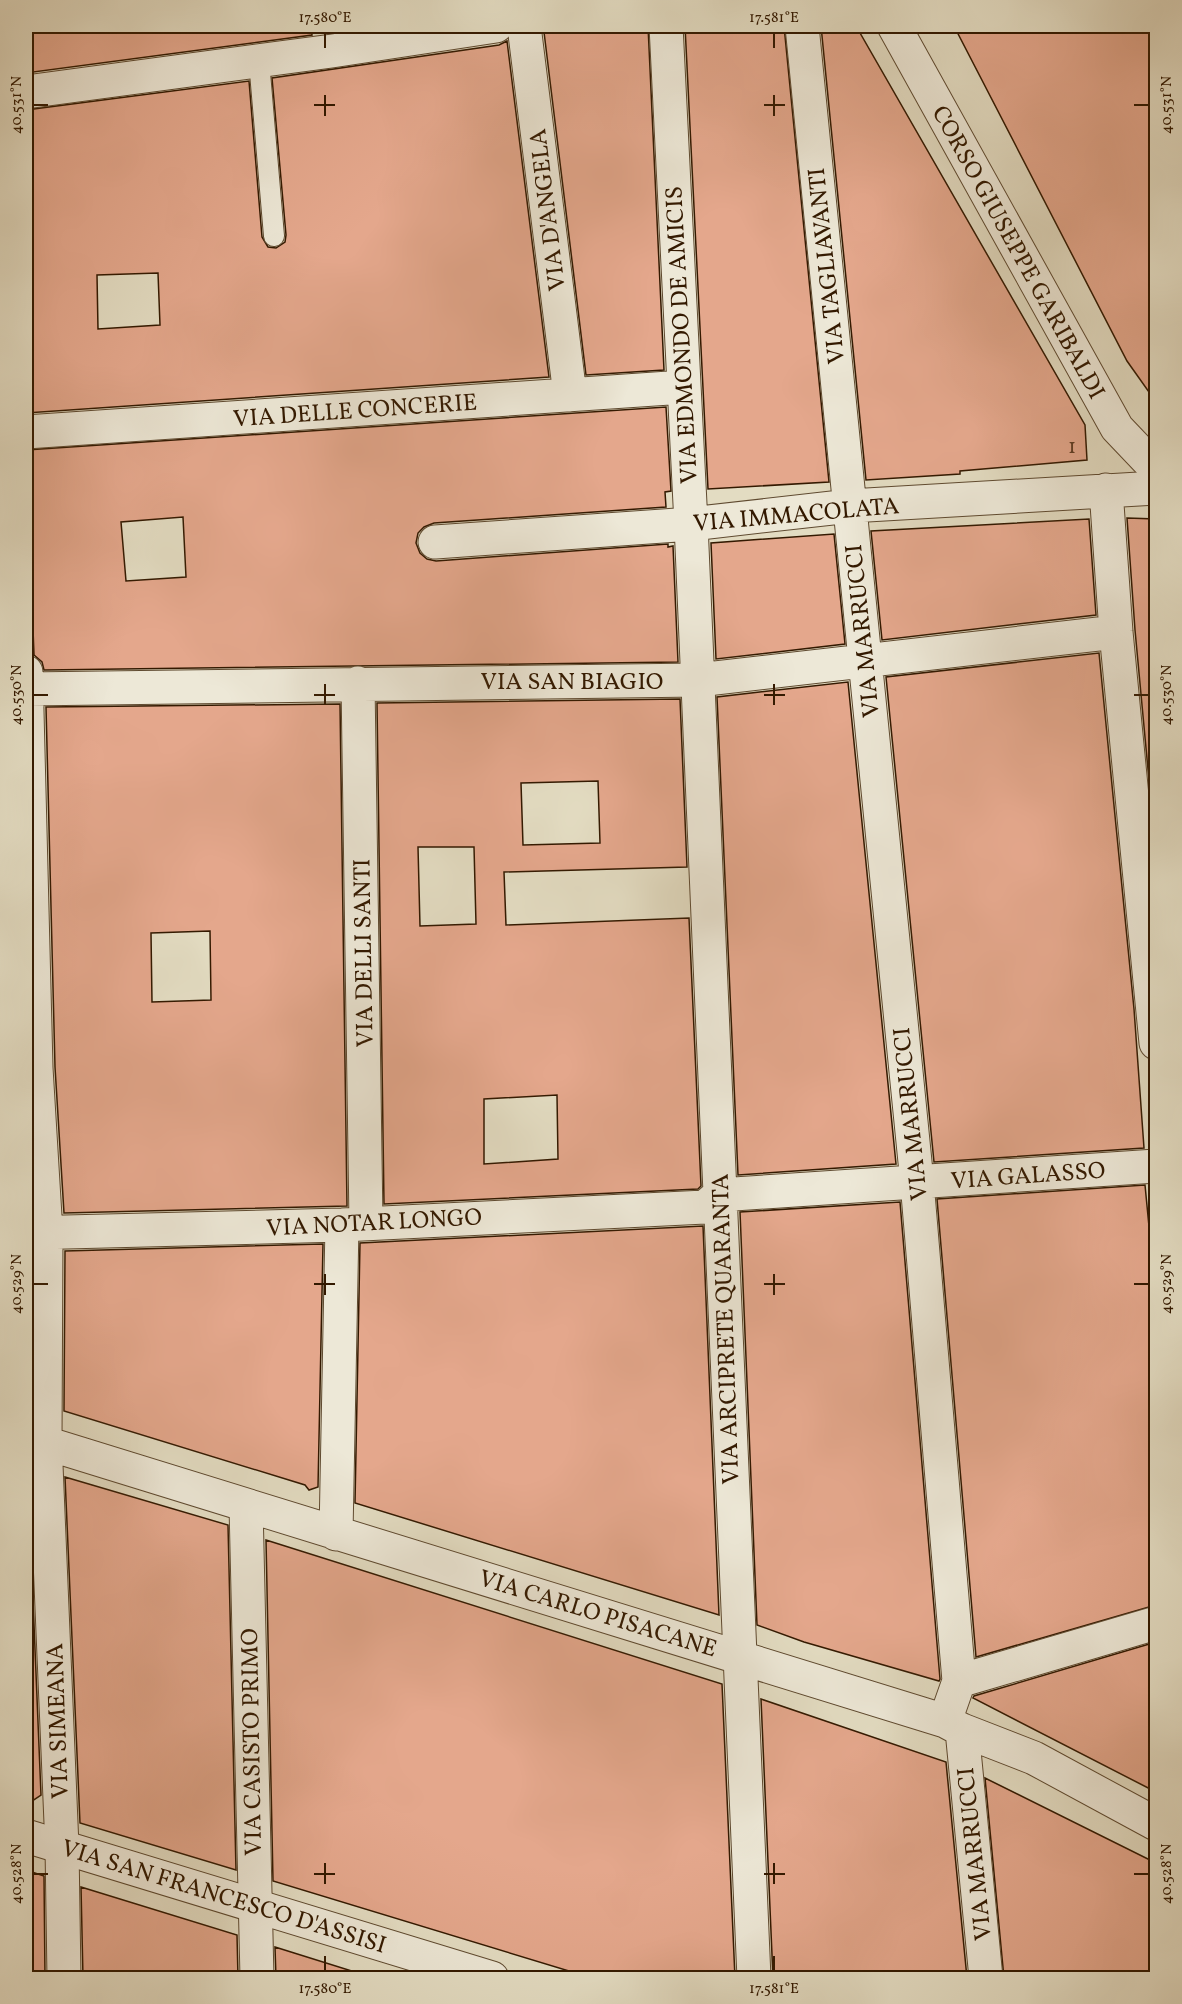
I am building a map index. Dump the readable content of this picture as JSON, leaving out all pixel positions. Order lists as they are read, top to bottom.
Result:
{
  "streets": {
    "street": [
      "VIA D'ANGELA",
      "CORSO GIUSEPPE GARIBALDI",
      "VIA TAGLIAVANTI",
      "VIA EDMONDO DE AMICIS",
      "VIA DELLE CONCERIE",
      "VIA IMMACOLATA",
      "VIA MARRUCCI",
      "VIA SAN BIAGIO",
      "VIA DELLI SANTI",
      "VIA GALASSO",
      "VIA NOTAR LONGO",
      "VIA ARCIPRETE QUARANTA",
      "VIA CARLO PISACANE",
      "VIA SIMEANA",
      "VIA CASISTO PRIMO",
      "VIA SAN FRANCESCO D'ASSISI"
    ]
  },
  "crossings": [
    ["VIA D'ANGELA", "VIA DELLE CONCERIE"],
    ["VIA TAGLIAVANTI", "VIA IMMACOLATA"],
    ["VIA TAGLIAVANTI", "VIA MARRUCCI"],
    ["VIA EDMONDO DE AMICIS", "VIA DELLE CONCERIE"],
    ["VIA EDMONDO DE AMICIS", "VIA IMMACOLATA"],
    ["VIA EDMONDO DE AMICIS", "VIA SAN BIAGIO"],
    ["VIA EDMONDO DE AMICIS", "VIA ARCIPRETE QUARANTA"],
    ["VIA IMMACOLATA", "VIA MARRUCCI"],
    ["VIA MARRUCCI", "VIA SAN BIAGIO"],
    ["VIA MARRUCCI", "VIA GALASSO"],
    ["VIA MARRUCCI", "VIA CARLO PISACANE"],
    ["VIA SAN BIAGIO", "VIA DELLI SANTI"],
    ["VIA SAN BIAGIO", "VIA ARCIPRETE QUARANTA"],
    ["VIA SAN BIAGIO", "VIA SIMEANA"],
    ["VIA DELLI SANTI", "VIA NOTAR LONGO"],
    ["VIA DELLI SANTI", "VIA CARLO PISACANE"],
    ["VIA GALASSO", "VIA NOTAR LONGO"],
    ["VIA GALASSO", "VIA ARCIPRETE QUARANTA"],
    ["VIA NOTAR LONGO", "VIA ARCIPRETE QUARANTA"],
    ["VIA NOTAR LONGO", "VIA SIMEANA"],
    ["VIA ARCIPRETE QUARANTA", "VIA CARLO PISACANE"],
    ["VIA CARLO PISACANE", "VIA SIMEANA"],
    ["VIA CARLO PISACANE", "VIA CASISTO PRIMO"],
    ["VIA SIMEANA", "VIA SAN FRANCESCO D'ASSISI"],
    ["VIA CASISTO PRIMO", "VIA SAN FRANCESCO D'ASSISI"]
  ],
  "house_numbers": ["1"],
  "coordinates": [
    "17.580°E",
    "17.581°E",
    "40.531°N",
    "40.530°N",
    "40.529°N",
    "40.528°N"
  ]
}
